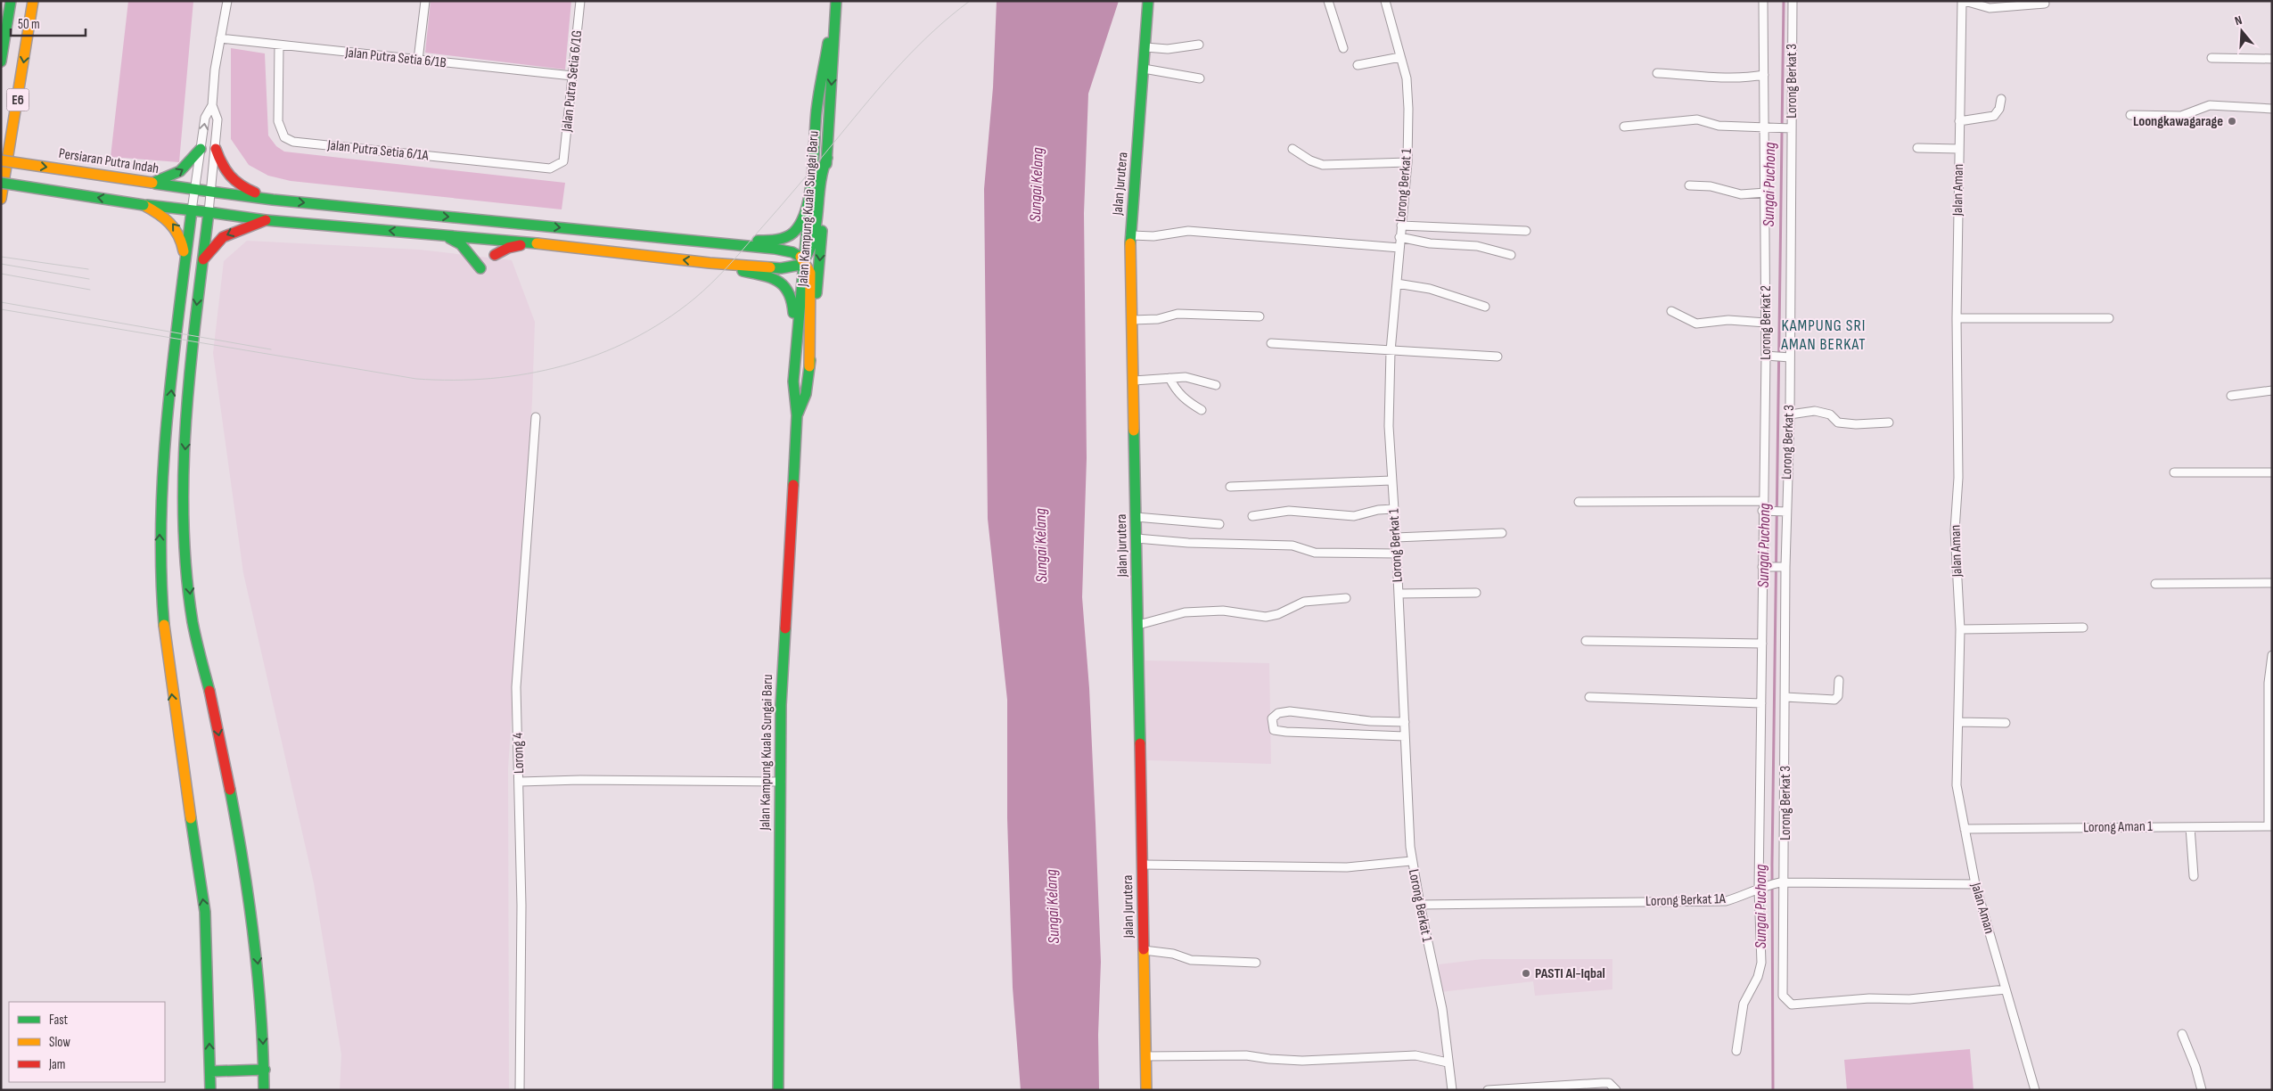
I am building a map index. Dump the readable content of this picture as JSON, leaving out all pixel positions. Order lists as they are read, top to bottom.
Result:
{
  "streets": {
    "main road": [
      "E6",
      "Persiaran Putra Indah",
      "Jalan Jurutera",
      "Jalan Kampung Kuala Sungai Baru"
    ],
    "street": [
      "Jalan Putra Setia 6/1B",
      "Jalan Putra Setia 6/1G",
      "Lorong Berkat 3",
      "Jalan Putra Setia 6/1A",
      "Lorong Berkat 1",
      "Jalan Aman",
      "Lorong Berkat 2",
      "Lorong 4",
      "Lorong Aman 1",
      "Lorong Berkat 1A"
    ]
  },
  "crossings": [
    ["Jalan Putra Setia 6/1B", "Jalan Putra Setia 6/1G"],
    ["Jalan Putra Setia 6/1B", "Jalan Putra Setia 6/1A"],
    ["Jalan Putra Setia 6/1G", "Jalan Putra Setia 6/1A"],
    ["Lorong Berkat 3", "Jalan Aman"],
    ["Lorong Berkat 3", "Lorong Berkat 1A"],
    ["Lorong Berkat 1", "Lorong Berkat 1A"],
    ["Jalan Aman", "Lorong Aman 1"],
    ["Jalan Aman", "Lorong Berkat 1A"],
    ["Lorong Berkat 2", "Lorong Berkat 1A"]
  ],
  "districts": ["KAMPUNG SRI AMAN BERKAT"],
  "water": ["Sungai Kelang", "Sungai Puchong"],
  "places": ["Loongkawagarage", "PASTI Al-Iqbal"],
  "legend": ["Fast", "Slow", "Jam"],
  "scale_bar": "50 m",
  "north": "top"
}
